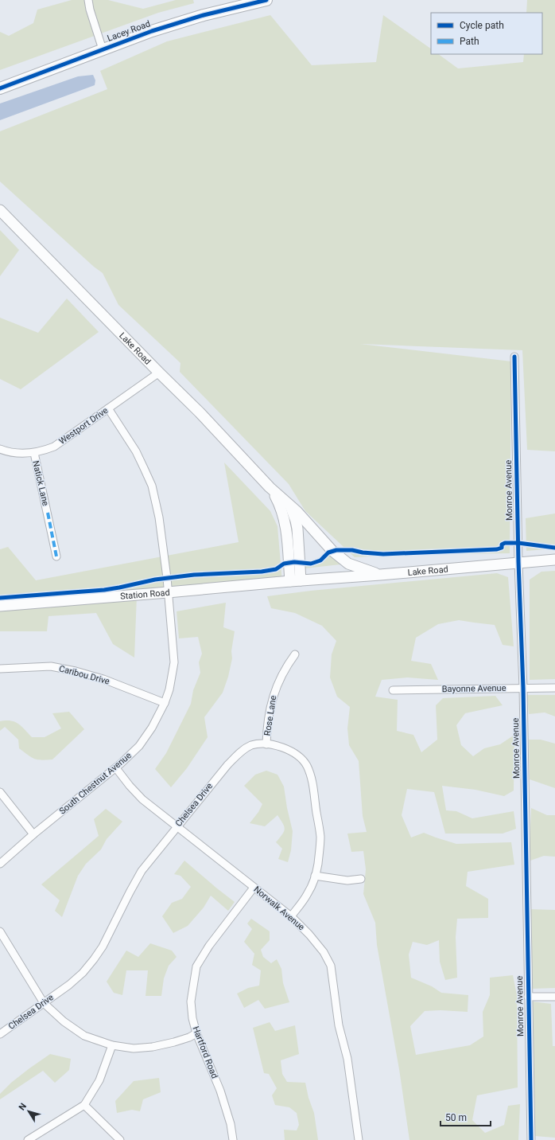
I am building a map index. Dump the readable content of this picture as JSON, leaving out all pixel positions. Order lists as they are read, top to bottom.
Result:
{
  "streets": {
    "main road": ["Lacey Road"],
    "street": [
      "Lake Road",
      "Westport Drive",
      "Natick Lane",
      "Monroe Avenue",
      "Station Road",
      "Caribou Drive",
      "Bayonne Avenue",
      "Rose Lane",
      "South Chestnut Avenue",
      "Chelsea Drive",
      "Norwalk Avenue",
      "Hartford Road"
    ]
  },
  "crossings": [
    ["Lake Road", "Westport Drive"],
    ["Lake Road", "Monroe Avenue"],
    ["Lake Road", "Station Road"],
    ["Westport Drive", "Natick Lane"],
    ["Westport Drive", "South Chestnut Avenue"],
    ["Monroe Avenue", "Bayonne Avenue"],
    ["Station Road", "South Chestnut Avenue"],
    ["Caribou Drive", "South Chestnut Avenue"],
    ["Rose Lane", "Chelsea Drive"],
    ["South Chestnut Avenue", "Norwalk Avenue"],
    ["Chelsea Drive", "Norwalk Avenue"],
    ["Norwalk Avenue", "Hartford Road"]
  ],
  "legend": ["Cycle path", "Path"],
  "scale_bar": "50 m",
  "north": "top left"
}
